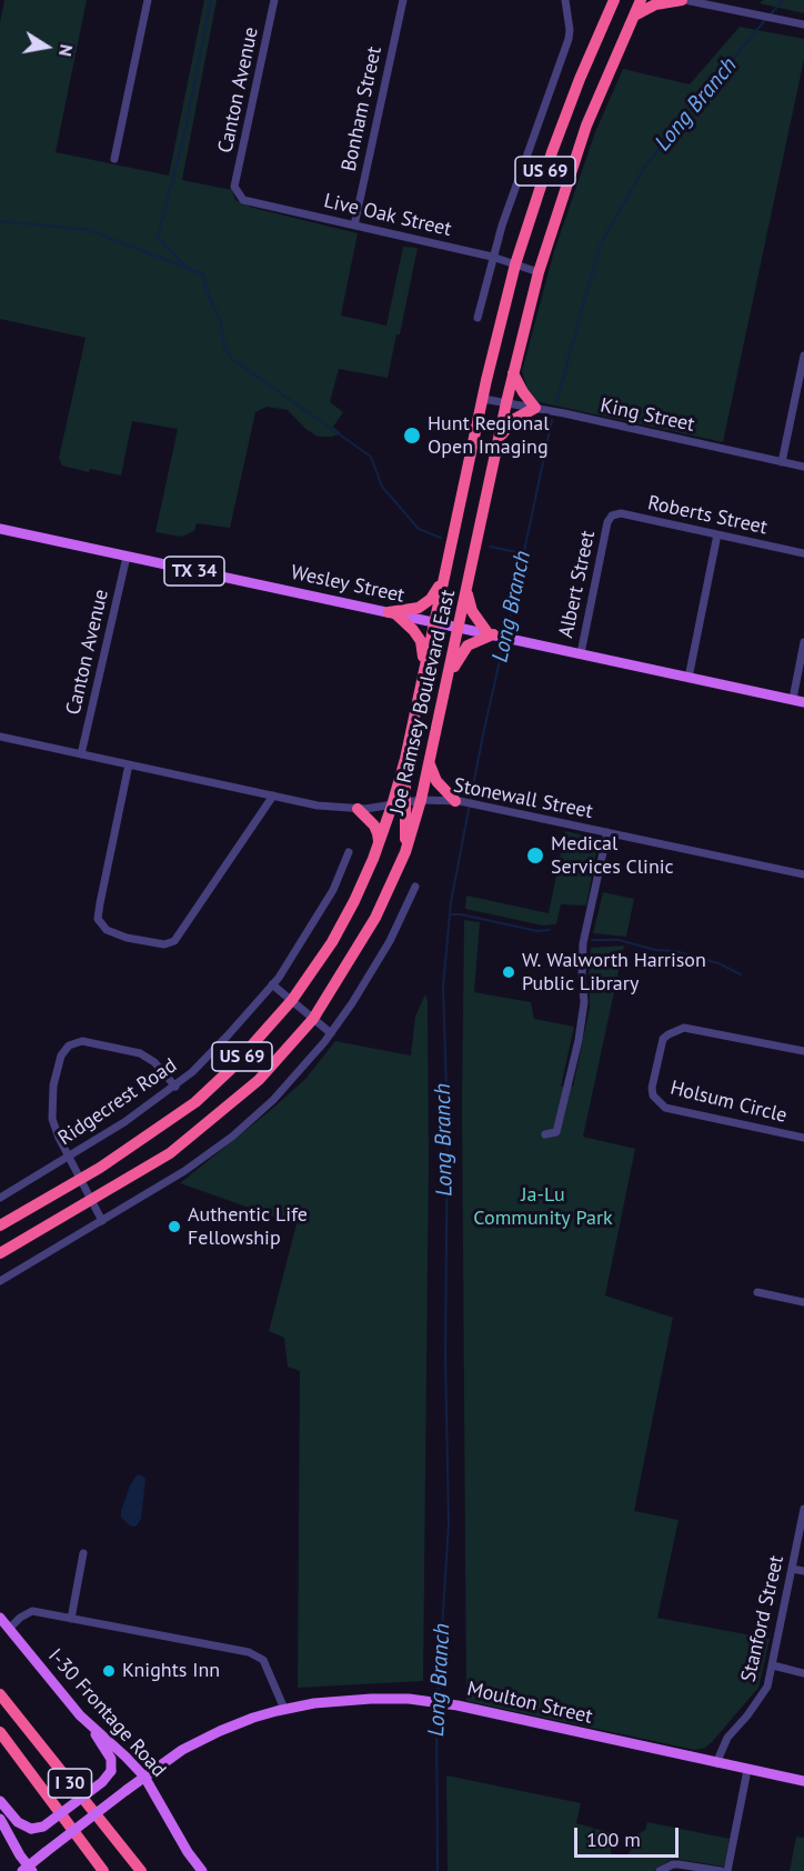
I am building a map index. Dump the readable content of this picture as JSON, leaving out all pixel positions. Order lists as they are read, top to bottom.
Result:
{
  "streets": {
    "highway": ["US 69", "Joe Ramsey Boulevard East", "I 30"],
    "main road": [
      "TX 34",
      "Wesley Street",
      "Moulton Street",
      "I-30 Frontage Road"
    ],
    "street": [
      "Canton Avenue",
      "Bonham Street",
      "Live Oak Street",
      "King Street",
      "Roberts Street",
      "Albert Street",
      "Stonewall Street",
      "Ridgecrest Road",
      "Holsum Circle",
      "Stanford Street"
    ]
  },
  "crossings": [
    ["Canton Avenue", "Live Oak Street"],
    ["Canton Avenue", "Wesley Street"],
    ["Canton Avenue", "Stonewall Street"],
    ["Bonham Street", "Live Oak Street"],
    ["Live Oak Street", "Joe Ramsey Boulevard East"],
    ["King Street", "Joe Ramsey Boulevard East"],
    ["Roberts Street", "Albert Street"],
    ["Wesley Street", "Albert Street"],
    ["Wesley Street", "Joe Ramsey Boulevard East"],
    ["Joe Ramsey Boulevard East", "Stonewall Street"],
    ["Stanford Street", "Moulton Street"],
    ["Moulton Street", "I-30 Frontage Road"]
  ],
  "water": ["Long Branch"],
  "parks": ["Ja-Lu Community Park"],
  "places": [
    "Hunt Regional Open Imaging",
    "Medical Services Clinic",
    "W. Walworth Harrison Public Library",
    "Authentic Life Fellowship",
    "Knights Inn"
  ],
  "scale_bar": "100 m",
  "north": "right"
}
